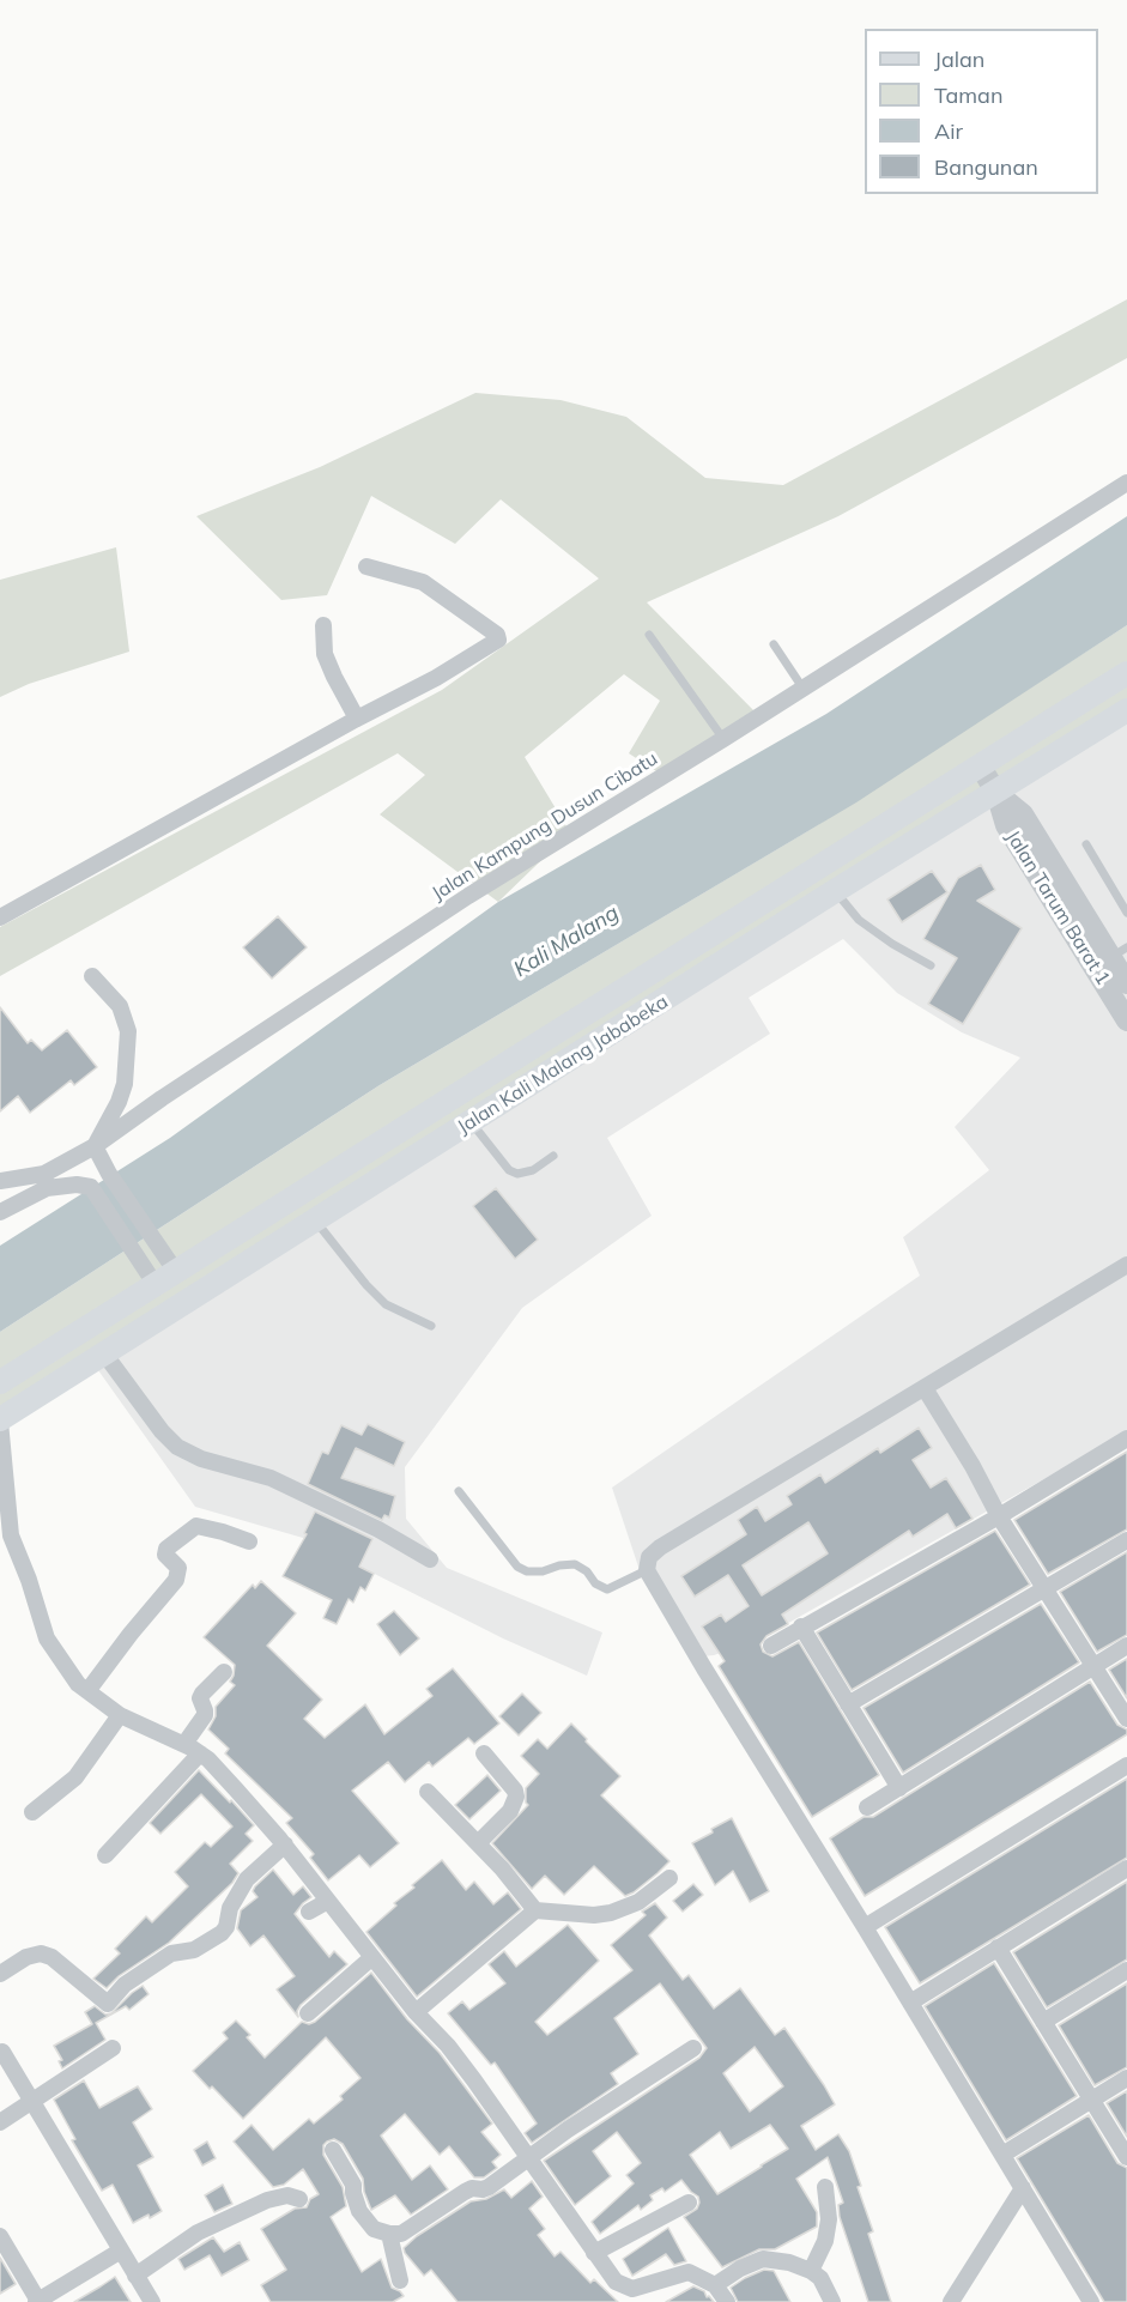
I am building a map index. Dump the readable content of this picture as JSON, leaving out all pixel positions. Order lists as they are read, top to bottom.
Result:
{
  "streets": {
    "main road": ["Jalan Kali Malang Jababeka"],
    "street": ["Jalan Kampung Dusun Cibatu", "Jalan Tarum Barat 1"]
  },
  "crossings": [
    ["Jalan Tarum Barat 1", "Jalan Kali Malang Jababeka"]
  ],
  "water": ["Kali Malang"],
  "legend": [
    "Jalan",
    "Taman",
    "Air",
    "Bangunan"
  ]
}
